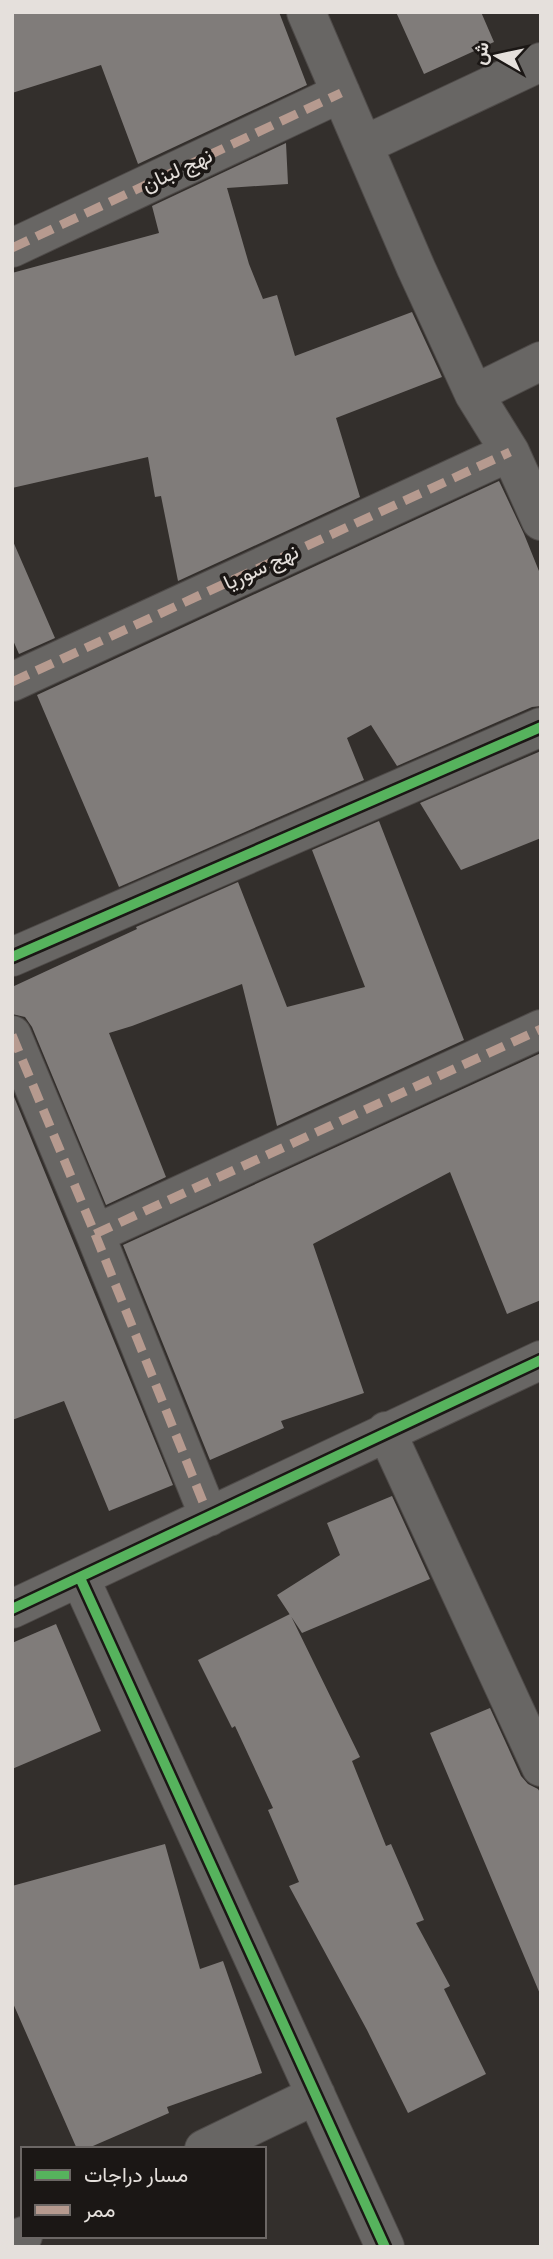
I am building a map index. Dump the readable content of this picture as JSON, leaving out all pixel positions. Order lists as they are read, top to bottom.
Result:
{
  "streets": {
    "street": ["نهج لبنان", "نهج سوريا"]
  },
  "legend": ["مسار دراجات", "ممر"],
  "north": "left"
}
